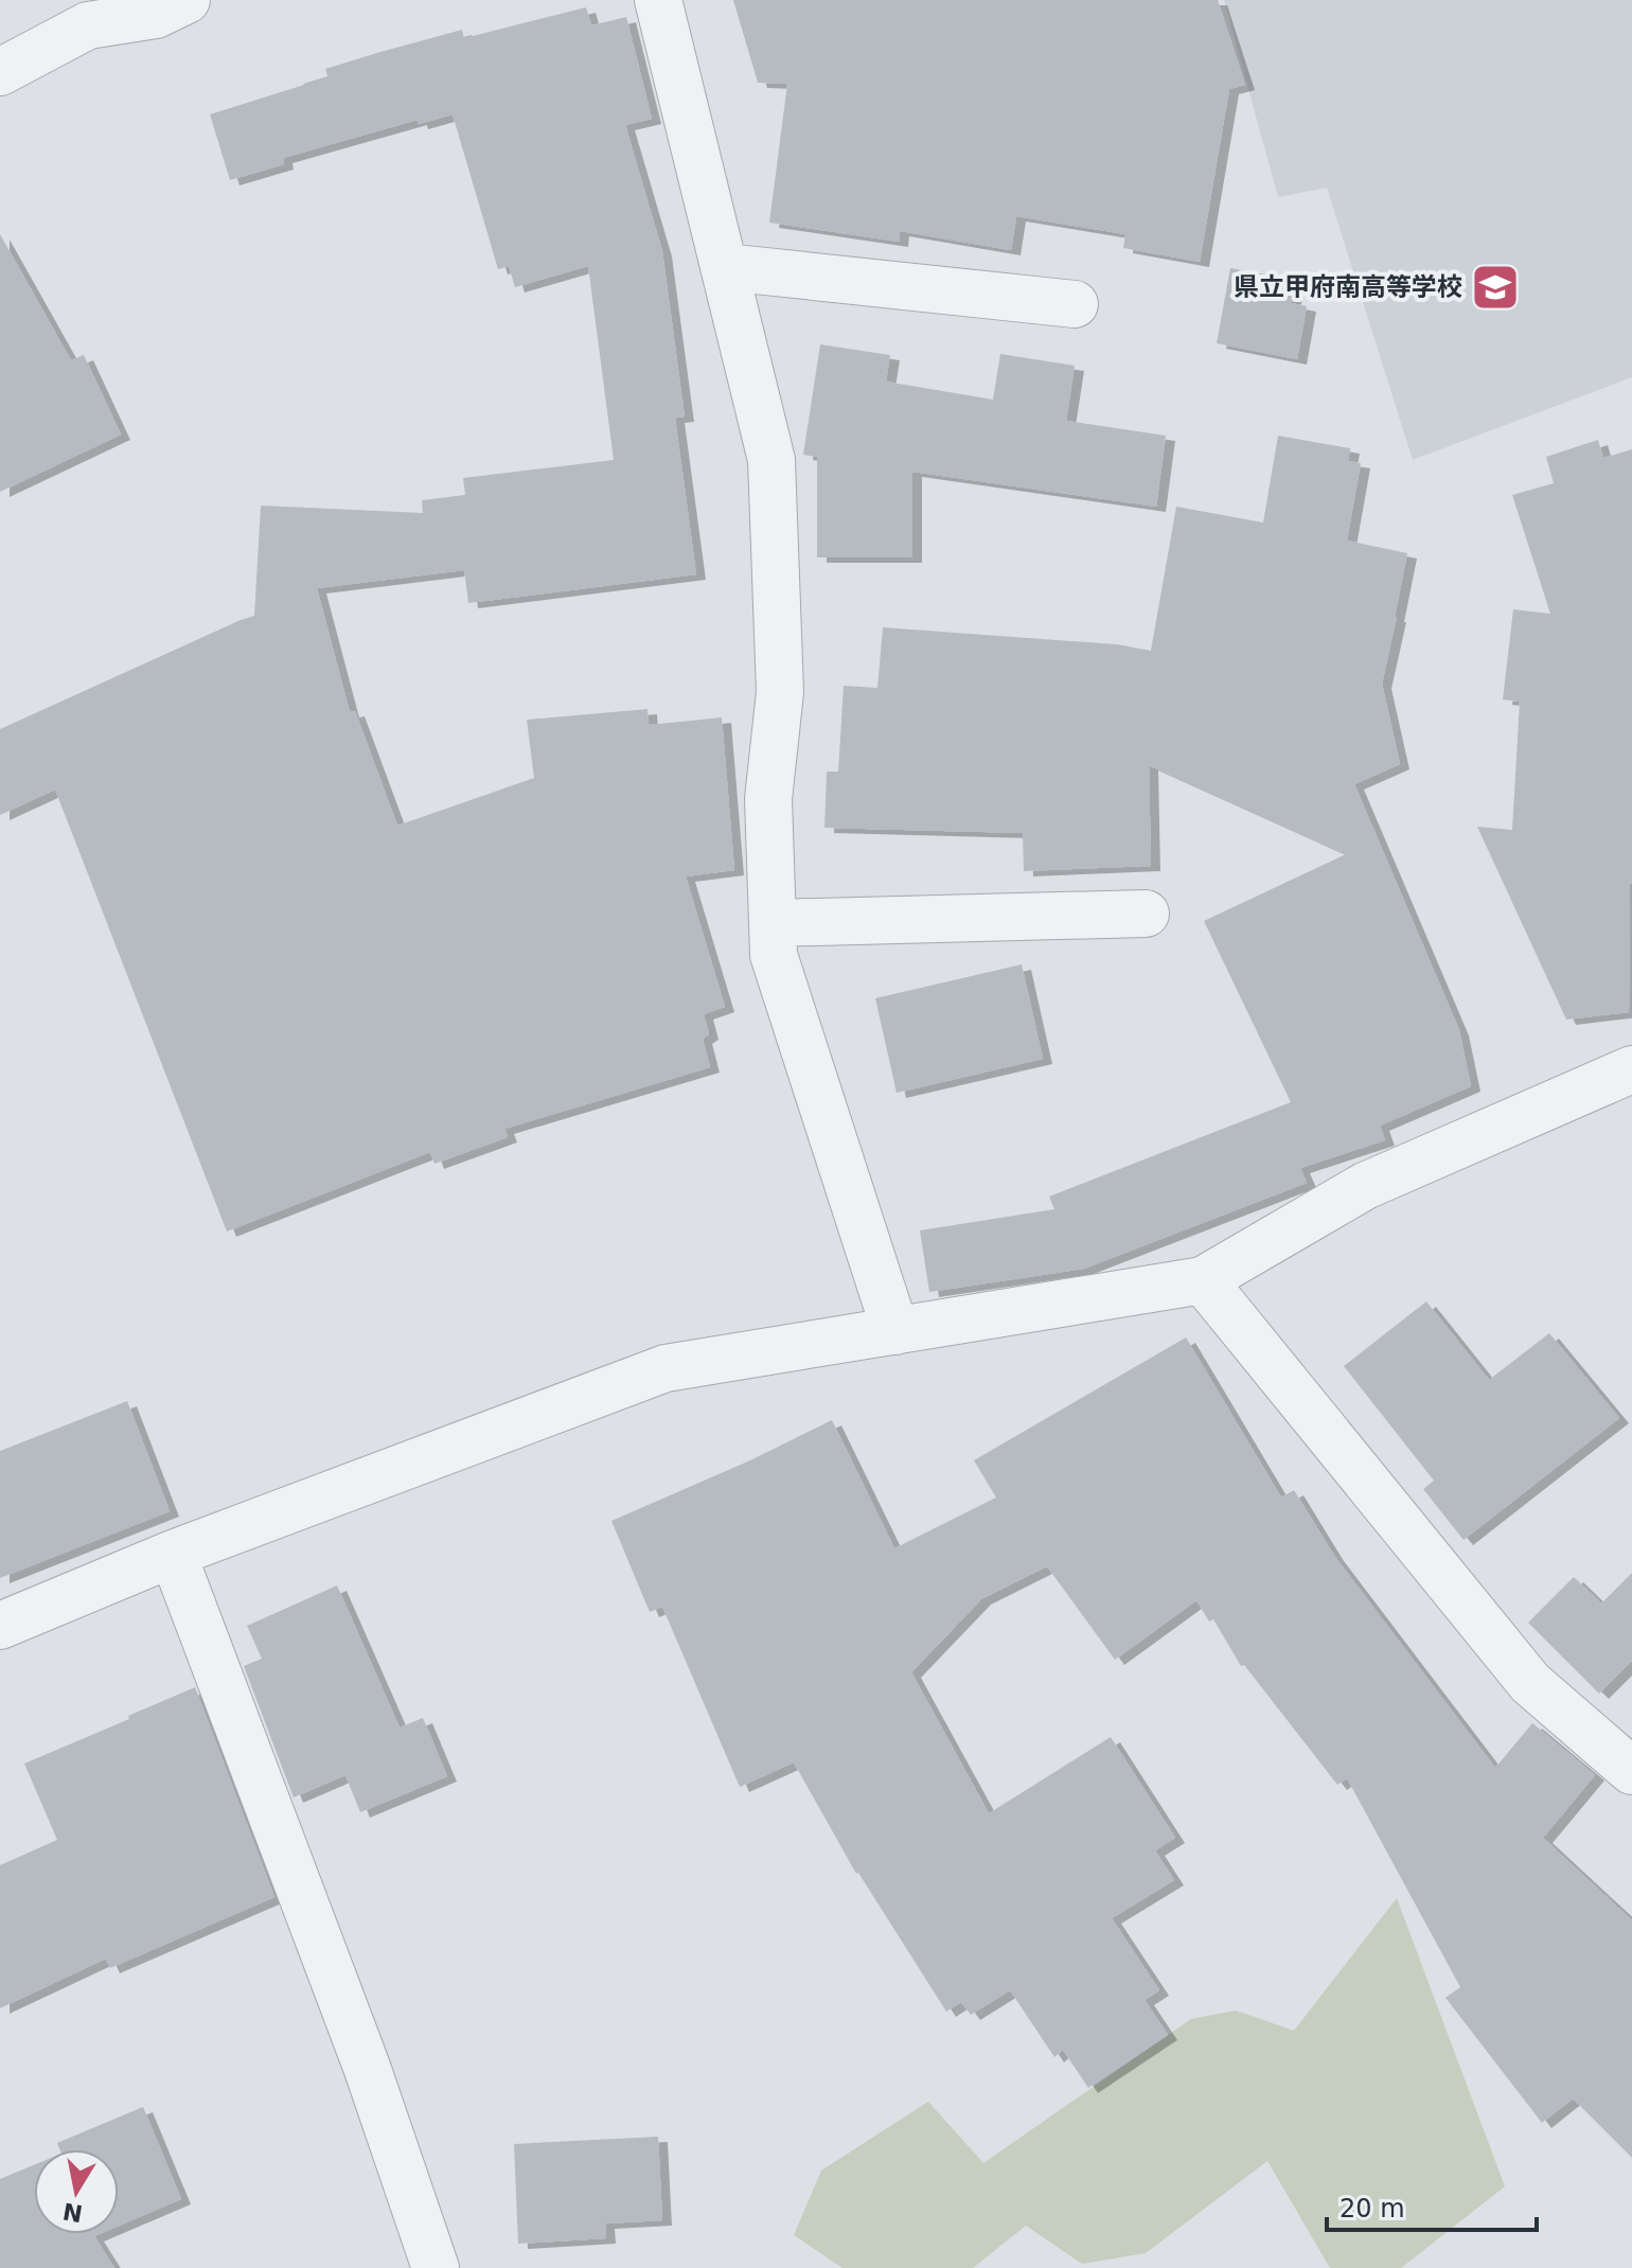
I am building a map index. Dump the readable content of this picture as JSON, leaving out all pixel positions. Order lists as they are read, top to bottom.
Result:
{
  "places": {
    "school or university": ["県立甲府南高等学校"]
  },
  "scale_bar": "20 m",
  "north": "bottom"
}
